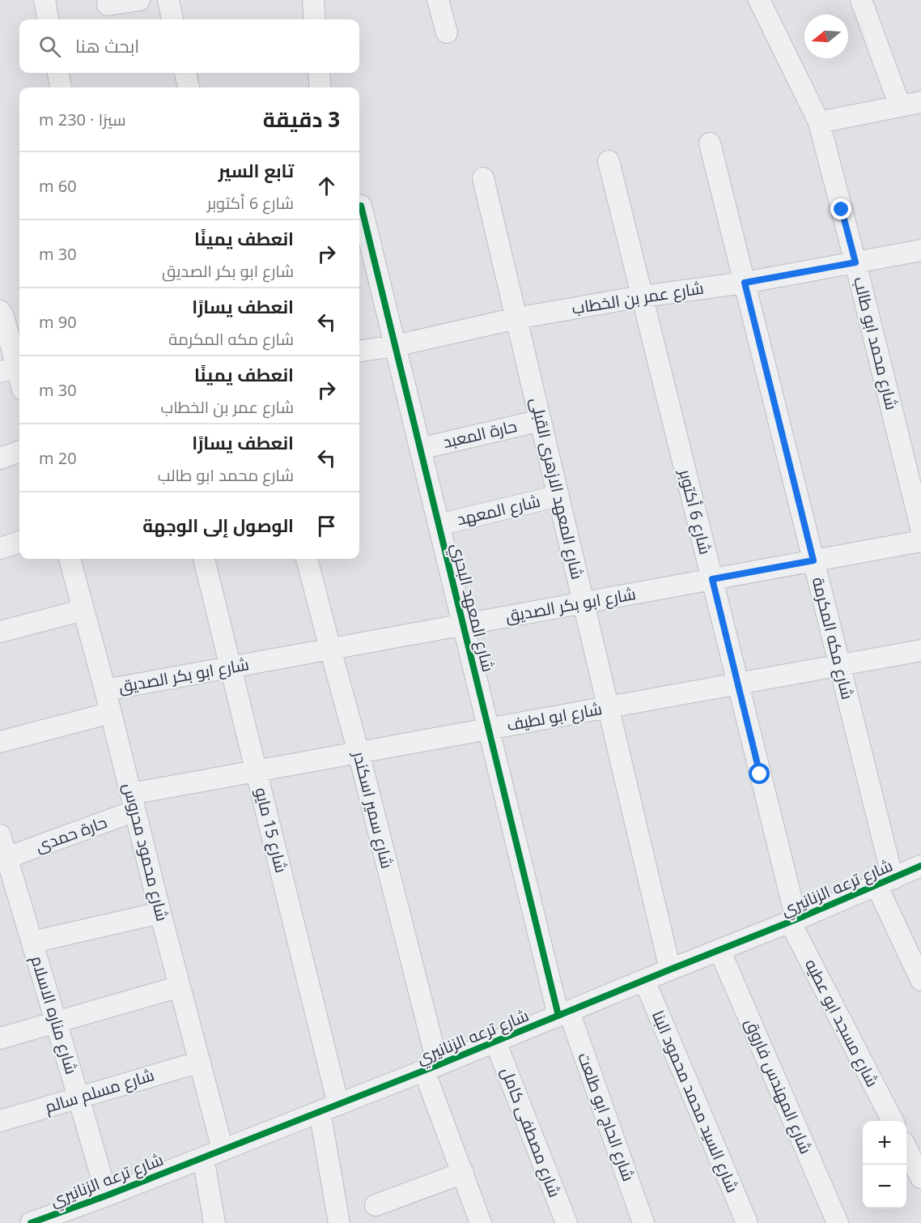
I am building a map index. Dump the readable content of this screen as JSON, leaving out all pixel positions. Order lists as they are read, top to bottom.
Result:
{
  "streets": {
    "street": [
      "شارع عمر بن الخطاب",
      "شارع محمد ابو طالب",
      "حارة المعبد",
      "شارع المعهد الازهرى القبلى",
      "شارع المعهد",
      "شارع 6 أكتوبر",
      "شارع ابو بكر الصديق",
      "شارع المعهد البحري",
      "شارع مكه المكرمة",
      "شارع ابو لطيف",
      "شارع سمير اسكندر",
      "شارع 15 مايو",
      "حارة حمدى",
      "شارع محمود محروس",
      "شارع ترعه الزنانيري",
      "شارع مناره الاسلام",
      "شارع مسجد ابو عطيه",
      "شارع المهندس فاروق",
      "شارع مسلم سالم",
      "شارع السيد محمد محمود البنا",
      "شارع الحاج ابو طلعت",
      "شارع مصطفى كامل"
    ]
  },
  "crossings": [
    ["شارع عمر بن الخطاب", "شارع محمد ابو طالب"],
    ["شارع عمر بن الخطاب", "شارع المعهد الازهرى القبلى"],
    ["شارع عمر بن الخطاب", "شارع 6 أكتوبر"],
    ["شارع عمر بن الخطاب", "شارع المعهد البحري"],
    ["شارع عمر بن الخطاب", "شارع مكه المكرمة"],
    ["حارة المعبد", "شارع المعهد الازهرى القبلى"],
    ["حارة المعبد", "شارع المعهد البحري"],
    ["شارع المعهد الازهرى القبلى", "شارع المعهد"],
    ["شارع المعهد الازهرى القبلى", "شارع ابو بكر الصديق"],
    ["شارع المعهد الازهرى القبلى", "شارع ابو لطيف"],
    ["شارع المعهد الازهرى القبلى", "شارع ترعه الزنانيري"],
    ["شارع المعهد", "شارع المعهد البحري"],
    ["شارع 6 أكتوبر", "شارع ابو بكر الصديق"],
    ["شارع 6 أكتوبر", "شارع ابو لطيف"],
    ["شارع 6 أكتوبر", "شارع ترعه الزنانيري"],
    ["شارع 6 أكتوبر", "شارع مسجد ابو عطيه"],
    ["شارع ابو بكر الصديق", "شارع المعهد البحري"],
    ["شارع ابو بكر الصديق", "شارع مكه المكرمة"],
    ["شارع ابو بكر الصديق", "شارع سمير اسكندر"],
    ["شارع ابو بكر الصديق", "شارع 15 مايو"],
    ["شارع ابو بكر الصديق", "شارع محمود محروس"],
    ["شارع المعهد البحري", "شارع ابو لطيف"],
    ["شارع المعهد البحري", "شارع ترعه الزنانيري"],
    ["شارع المعهد البحري", "شارع الحاج ابو طلعت"],
    ["شارع مكه المكرمة", "شارع ابو لطيف"],
    ["شارع مكه المكرمة", "شارع ترعه الزنانيري"],
    ["شارع ابو لطيف", "شارع سمير اسكندر"],
    ["شارع ابو لطيف", "شارع 15 مايو"],
    ["شارع ابو لطيف", "حارة حمدى"],
    ["شارع ابو لطيف", "شارع محمود محروس"],
    ["شارع سمير اسكندر", "شارع ترعه الزنانيري"],
    ["شارع 15 مايو", "شارع ترعه الزنانيري"],
    ["حارة حمدى", "شارع محمود محروس"],
    ["حارة حمدى", "شارع مناره الاسلام"],
    ["شارع محمود محروس", "شارع ترعه الزنانيري"],
    ["شارع محمود محروس", "شارع مسلم سالم"],
    ["شارع ترعه الزنانيري", "شارع مناره الاسلام"],
    ["شارع ترعه الزنانيري", "شارع مسجد ابو عطيه"],
    ["شارع ترعه الزنانيري", "شارع المهندس فاروق"],
    ["شارع ترعه الزنانيري", "شارع السيد محمد محمود البنا"],
    ["شارع ترعه الزنانيري", "شارع الحاج ابو طلعت"],
    ["شارع ترعه الزنانيري", "شارع مصطفى كامل"],
    ["شارع مناره الاسلام", "شارع مسلم سالم"]
  ],
  "north": "left",
  "page": {
    "search": "ابحث هنا",
    "heading": ["3 دقيقة", "سيرًا · 230 m"],
    "list": [
      ["تابع السير", "شارع 6 أكتوبر", "60 m"],
      ["انعطف يمينًا", "شارع ابو بكر الصديق", "30 m"],
      ["انعطف يسارًا", "شارع مكه المكرمة", "90 m"],
      ["انعطف يمينًا", "شارع عمر بن الخطاب", "30 m"],
      ["انعطف يسارًا", "شارع محمد ابو طالب", "20 m"],
      "الوصول إلى الوجهة"
    ],
    "map_buttons": ["+", "−"]
  }
}
